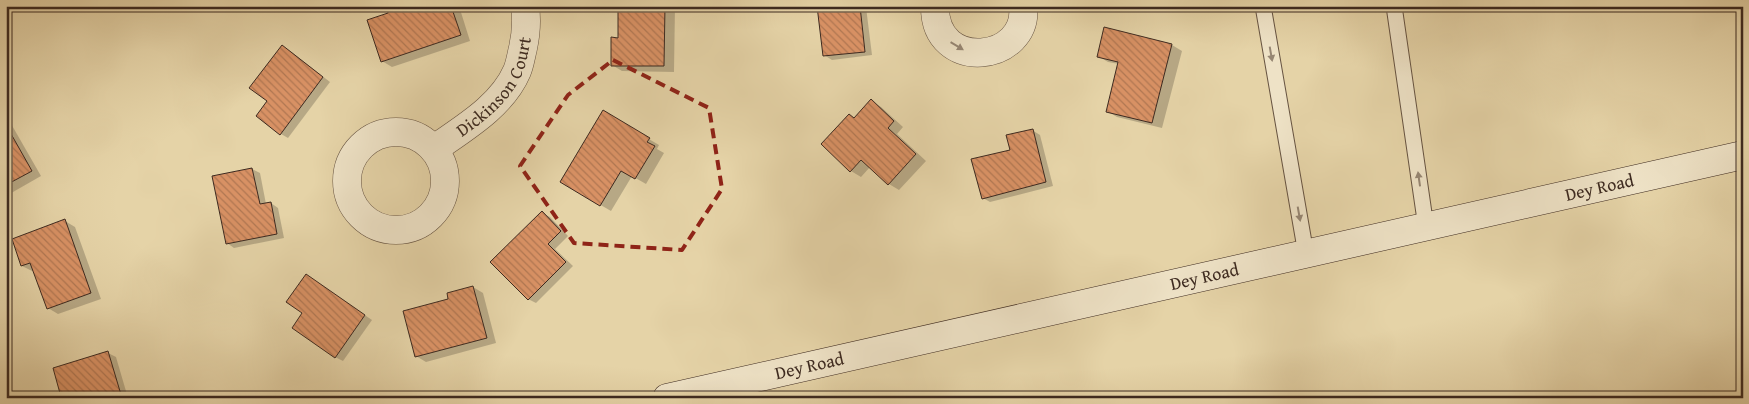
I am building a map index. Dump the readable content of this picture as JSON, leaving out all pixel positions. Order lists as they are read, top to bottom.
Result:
{
  "streets": {
    "main road": ["Dickinson Court", "Dey Road"]
  }
}
